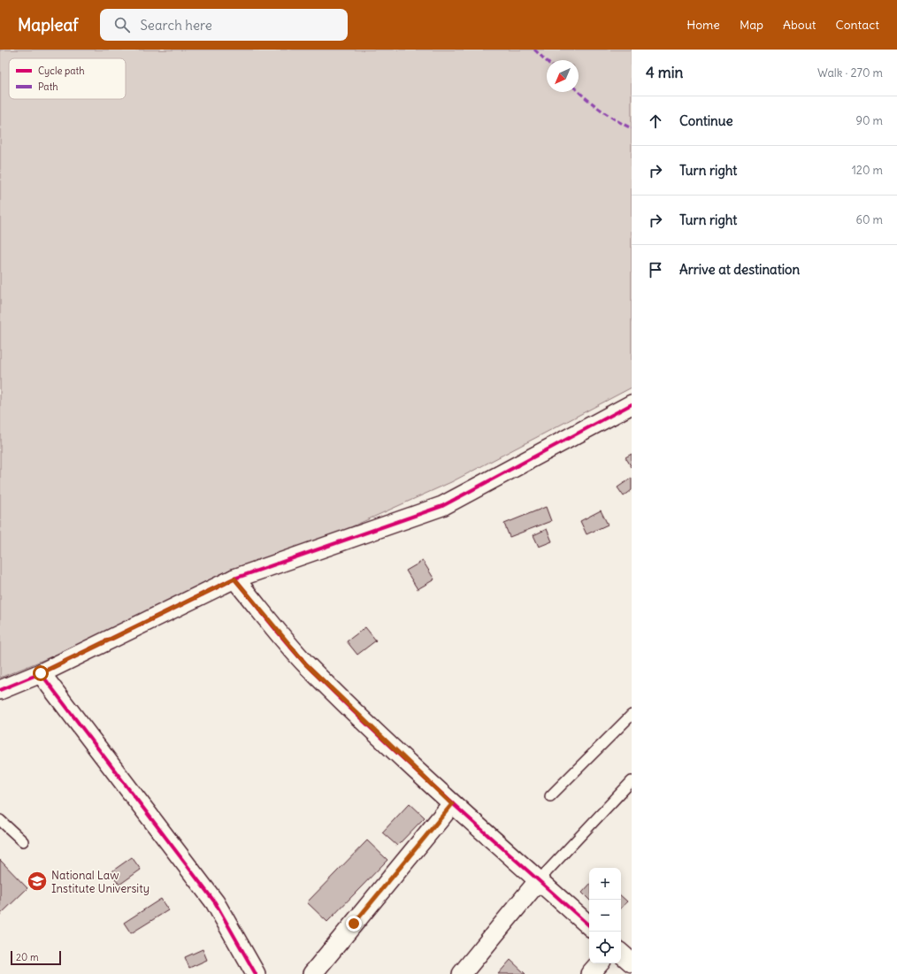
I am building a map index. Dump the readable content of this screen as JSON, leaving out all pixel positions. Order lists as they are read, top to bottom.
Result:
{
  "places": {
    "school or university": ["National Law Institute University"]
  },
  "legend": ["Cycle path", "Path"],
  "scale_bar": "20 m",
  "north": "bottom left",
  "page": {
    "header": "Mapleaf",
    "search": "Search here",
    "nav": [
      "Home",
      "Map",
      "About",
      "Contact"
    ],
    "heading": ["4 min", "Walk · 270 m"],
    "list": [
      ["Continue", "90 m"],
      ["Turn right", "120 m"],
      ["Turn right", "60 m"],
      "Arrive at destination"
    ],
    "map_buttons": ["+", "−"],
    "scale": "20 m"
  }
}
